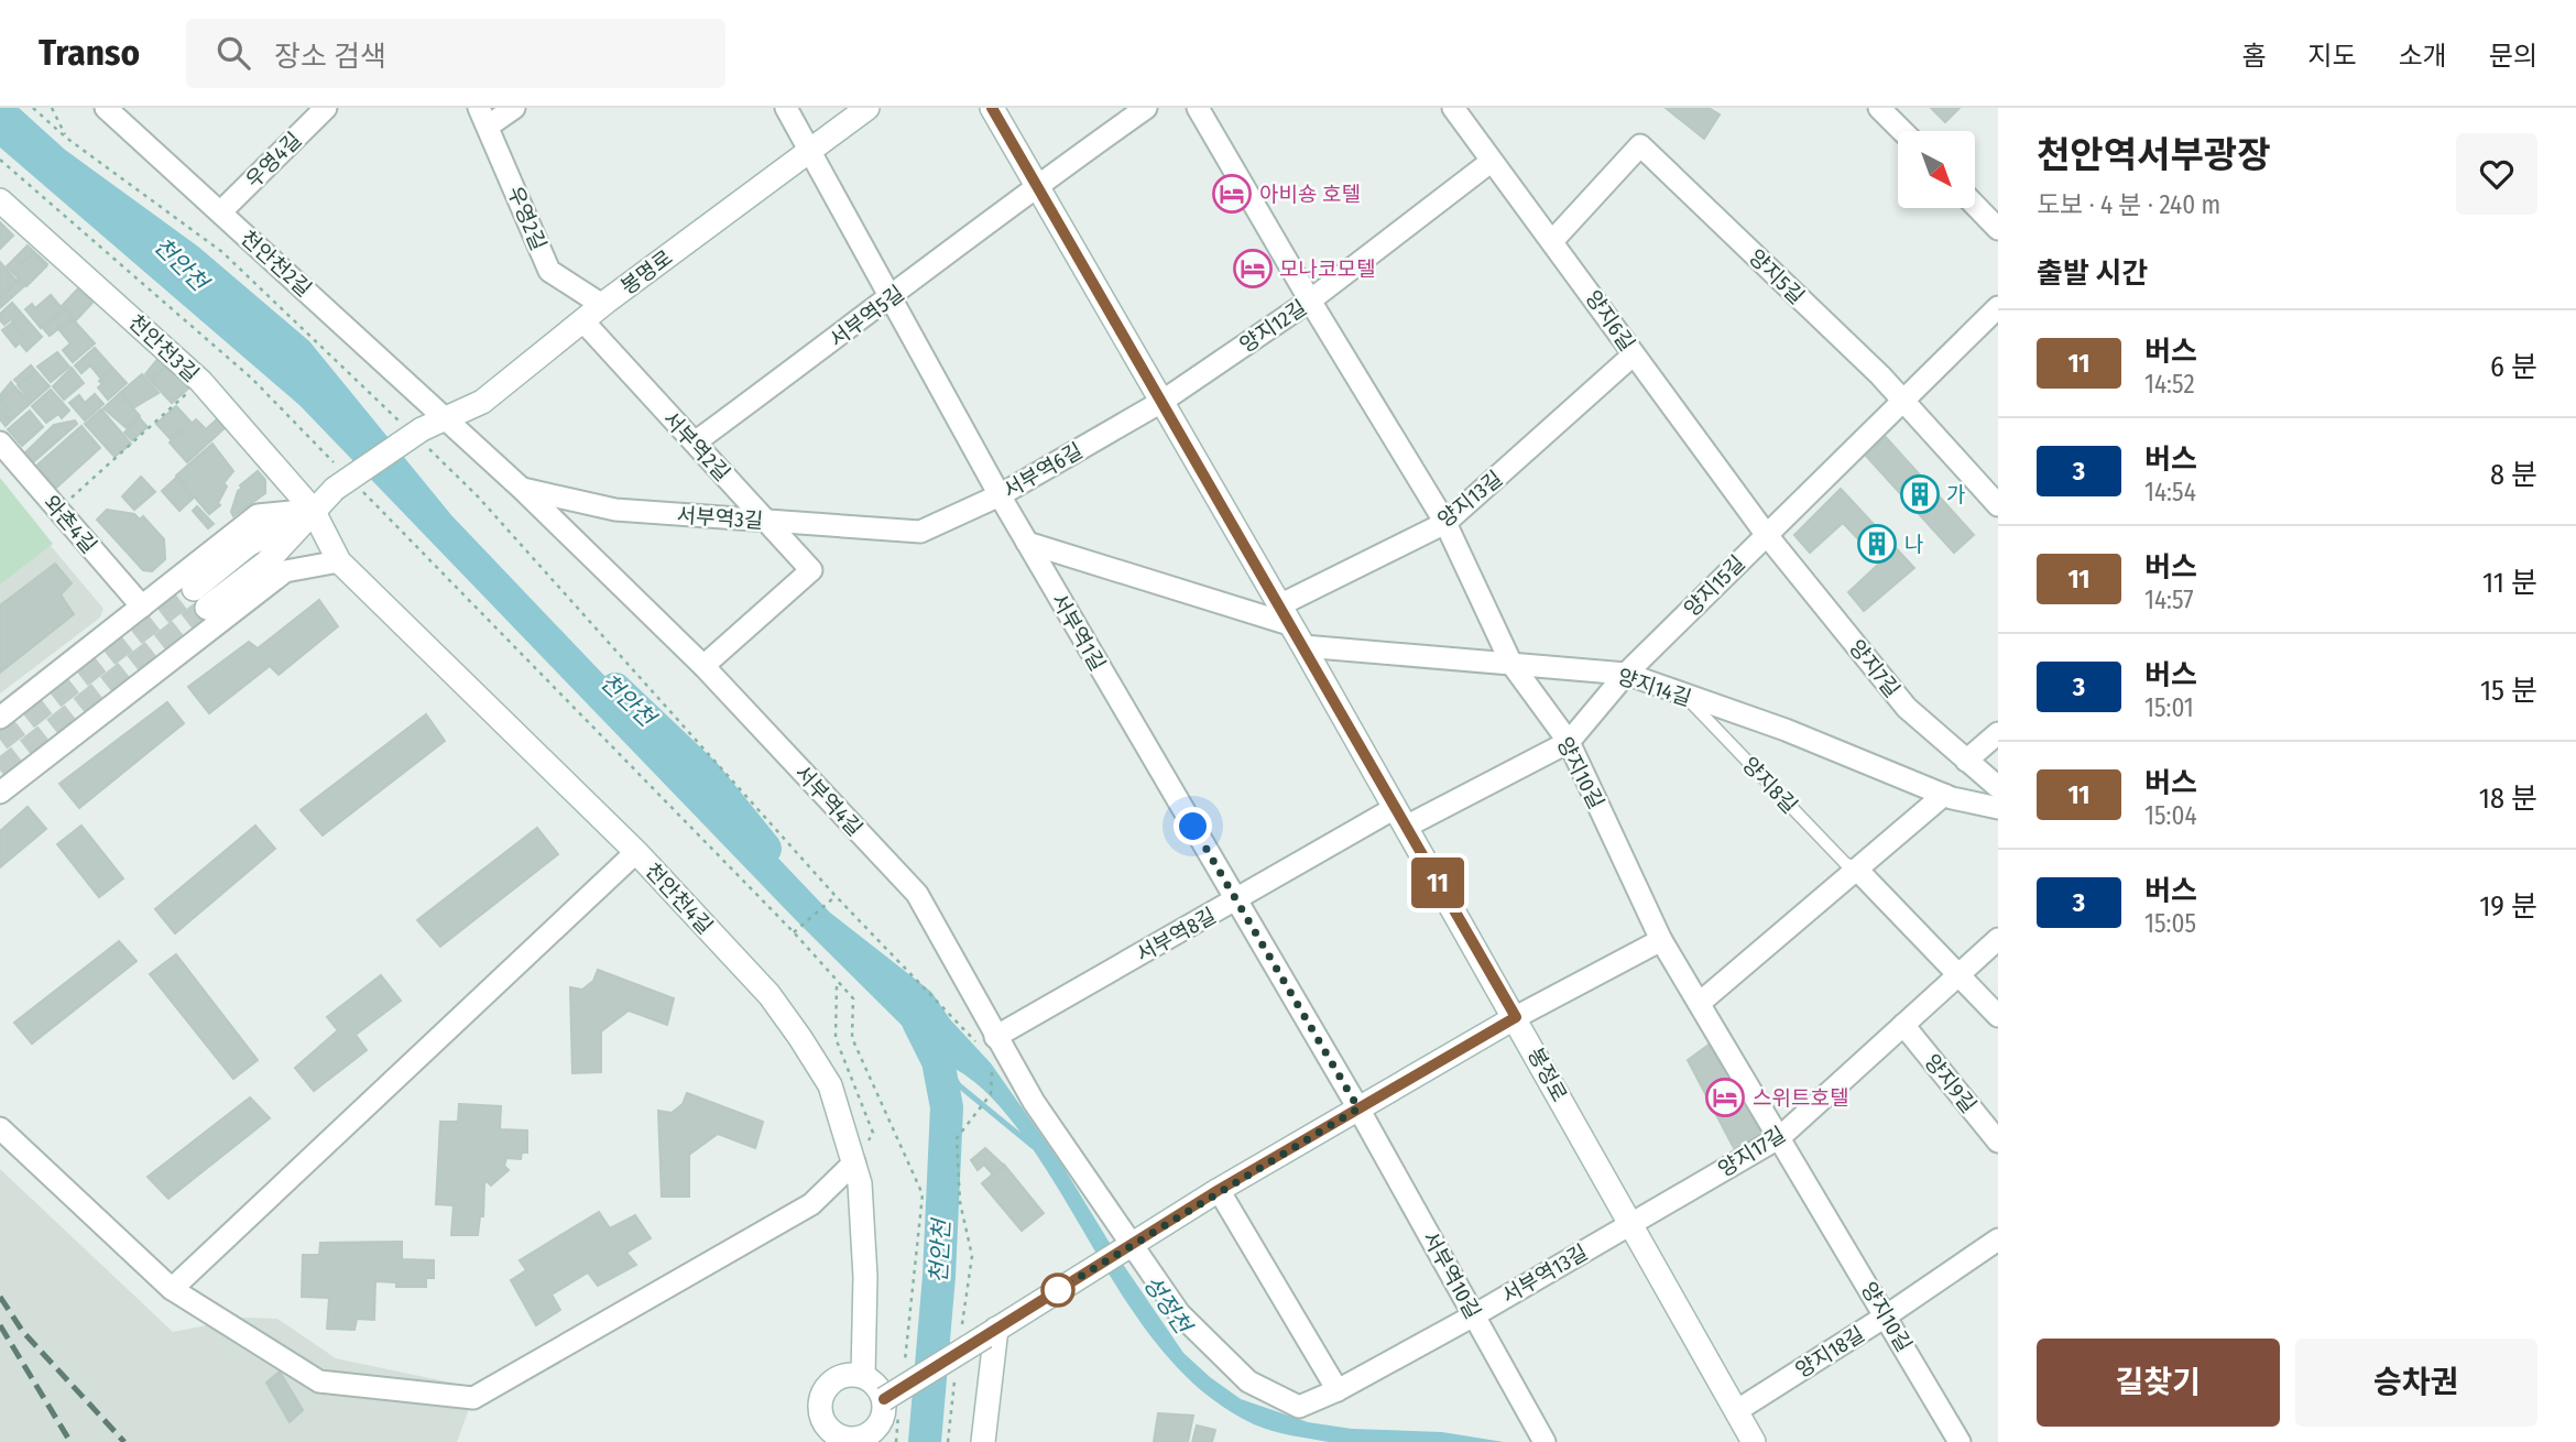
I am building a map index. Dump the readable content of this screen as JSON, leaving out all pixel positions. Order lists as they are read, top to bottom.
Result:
{
  "streets": {
    "street": [
      "우영4길",
      "우영2길",
      "천안천2길",
      "봉명로",
      "양지5길",
      "서부역5길",
      "양지6길",
      "양지12길",
      "천안천3길",
      "서부역2길",
      "서부역6길",
      "양지13길",
      "서부역3길",
      "와촌4길",
      "양지15길",
      "서부역1길",
      "양지7길",
      "양지14길",
      "양지10길",
      "양지8길",
      "서부역4길",
      "천안천4길",
      "서부역8길",
      "봉정로",
      "양지9길",
      "양지17길",
      "서부역13길",
      "서부역10길",
      "양지18길"
    ]
  },
  "crossings": [
    ["우영4길", "천안천2길"],
    ["우영2길", "봉명로"],
    ["천안천2길", "봉명로"],
    ["천안천2길", "서부역4길"],
    ["봉명로", "천안천3길"],
    ["봉명로", "서부역2길"],
    ["봉명로", "서부역1길"],
    ["봉명로", "서부역4길"],
    ["봉명로", "천안천4길"],
    ["양지5길", "양지6길"],
    ["양지5길", "양지15길"],
    ["서부역5길", "서부역2길"],
    ["서부역5길", "서부역1길"],
    ["서부역5길", "봉정로"],
    ["양지6길", "양지12길"],
    ["양지6길", "양지13길"],
    ["양지6길", "양지15길"],
    ["양지6길", "양지7길"],
    ["양지12길", "서부역6길"],
    ["양지12길", "양지10길"],
    ["양지12길", "봉정로"],
    ["천안천3길", "천안천4길"],
    ["서부역2길", "서부역3길"],
    ["서부역2길", "서부역4길"],
    ["서부역6길", "서부역3길"],
    ["서부역6길", "서부역1길"],
    ["서부역6길", "봉정로"],
    ["양지13길", "양지10길"],
    ["양지13길", "봉정로"],
    ["서부역3길", "서부역4길"],
    ["양지15길", "양지7길"],
    ["양지15길", "양지14길"],
    ["양지15길", "양지10길"],
    ["양지15길", "서부역8길"],
    ["양지15길", "봉정로"],
    ["서부역1길", "서부역8길"],
    ["서부역1길", "서부역10길"],
    ["양지14길", "양지10길"],
    ["양지14길", "양지8길"],
    ["양지14길", "봉정로"],
    ["양지10길", "양지17길"],
    ["양지10길", "양지18길"],
    ["양지8길", "양지17길"],
    ["서부역4길", "서부역8길"],
    ["서부역4길", "서부역13길"],
    ["서부역8길", "봉정로"],
    ["봉정로", "양지17길"],
    ["봉정로", "서부역13길"],
    ["봉정로", "양지18길"],
    ["양지9길", "양지17길"],
    ["양지17길", "서부역13길"],
    ["서부역13길", "서부역10길"]
  ],
  "water": ["천안천", "성정천"],
  "places": {
    "hotel": ["아비숑 호텔", "모나코모텔", "스위트호텔"],
    "building": ["가", "나"]
  },
  "lines": ["bus line 11"],
  "north": "bottom right",
  "page": {
    "header": "Transo",
    "search": "장소 검색",
    "nav": [
      "홈",
      "지도",
      "소개",
      "문의"
    ],
    "on_map": "11",
    "heading": [
      ["천안역서부광장", "도보 · 4 분 · 240 m"],
      "출발 시간"
    ],
    "list": [
      {
        "mark": "11",
        "name": "버스",
        "note": "14:52",
        "value": "6 분"
      },
      {
        "mark": "3",
        "name": "버스",
        "note": "14:54",
        "value": "8 분"
      },
      {
        "mark": "11",
        "name": "버스",
        "note": "14:57",
        "value": "11 분"
      },
      {
        "mark": "3",
        "name": "버스",
        "note": "15:01",
        "value": "15 분"
      },
      {
        "mark": "11",
        "name": "버스",
        "note": "15:04",
        "value": "18 분"
      },
      {
        "mark": "3",
        "name": "버스",
        "note": "15:05",
        "value": "19 분"
      }
    ],
    "buttons": ["길찾기", "승차권"]
  }
}
